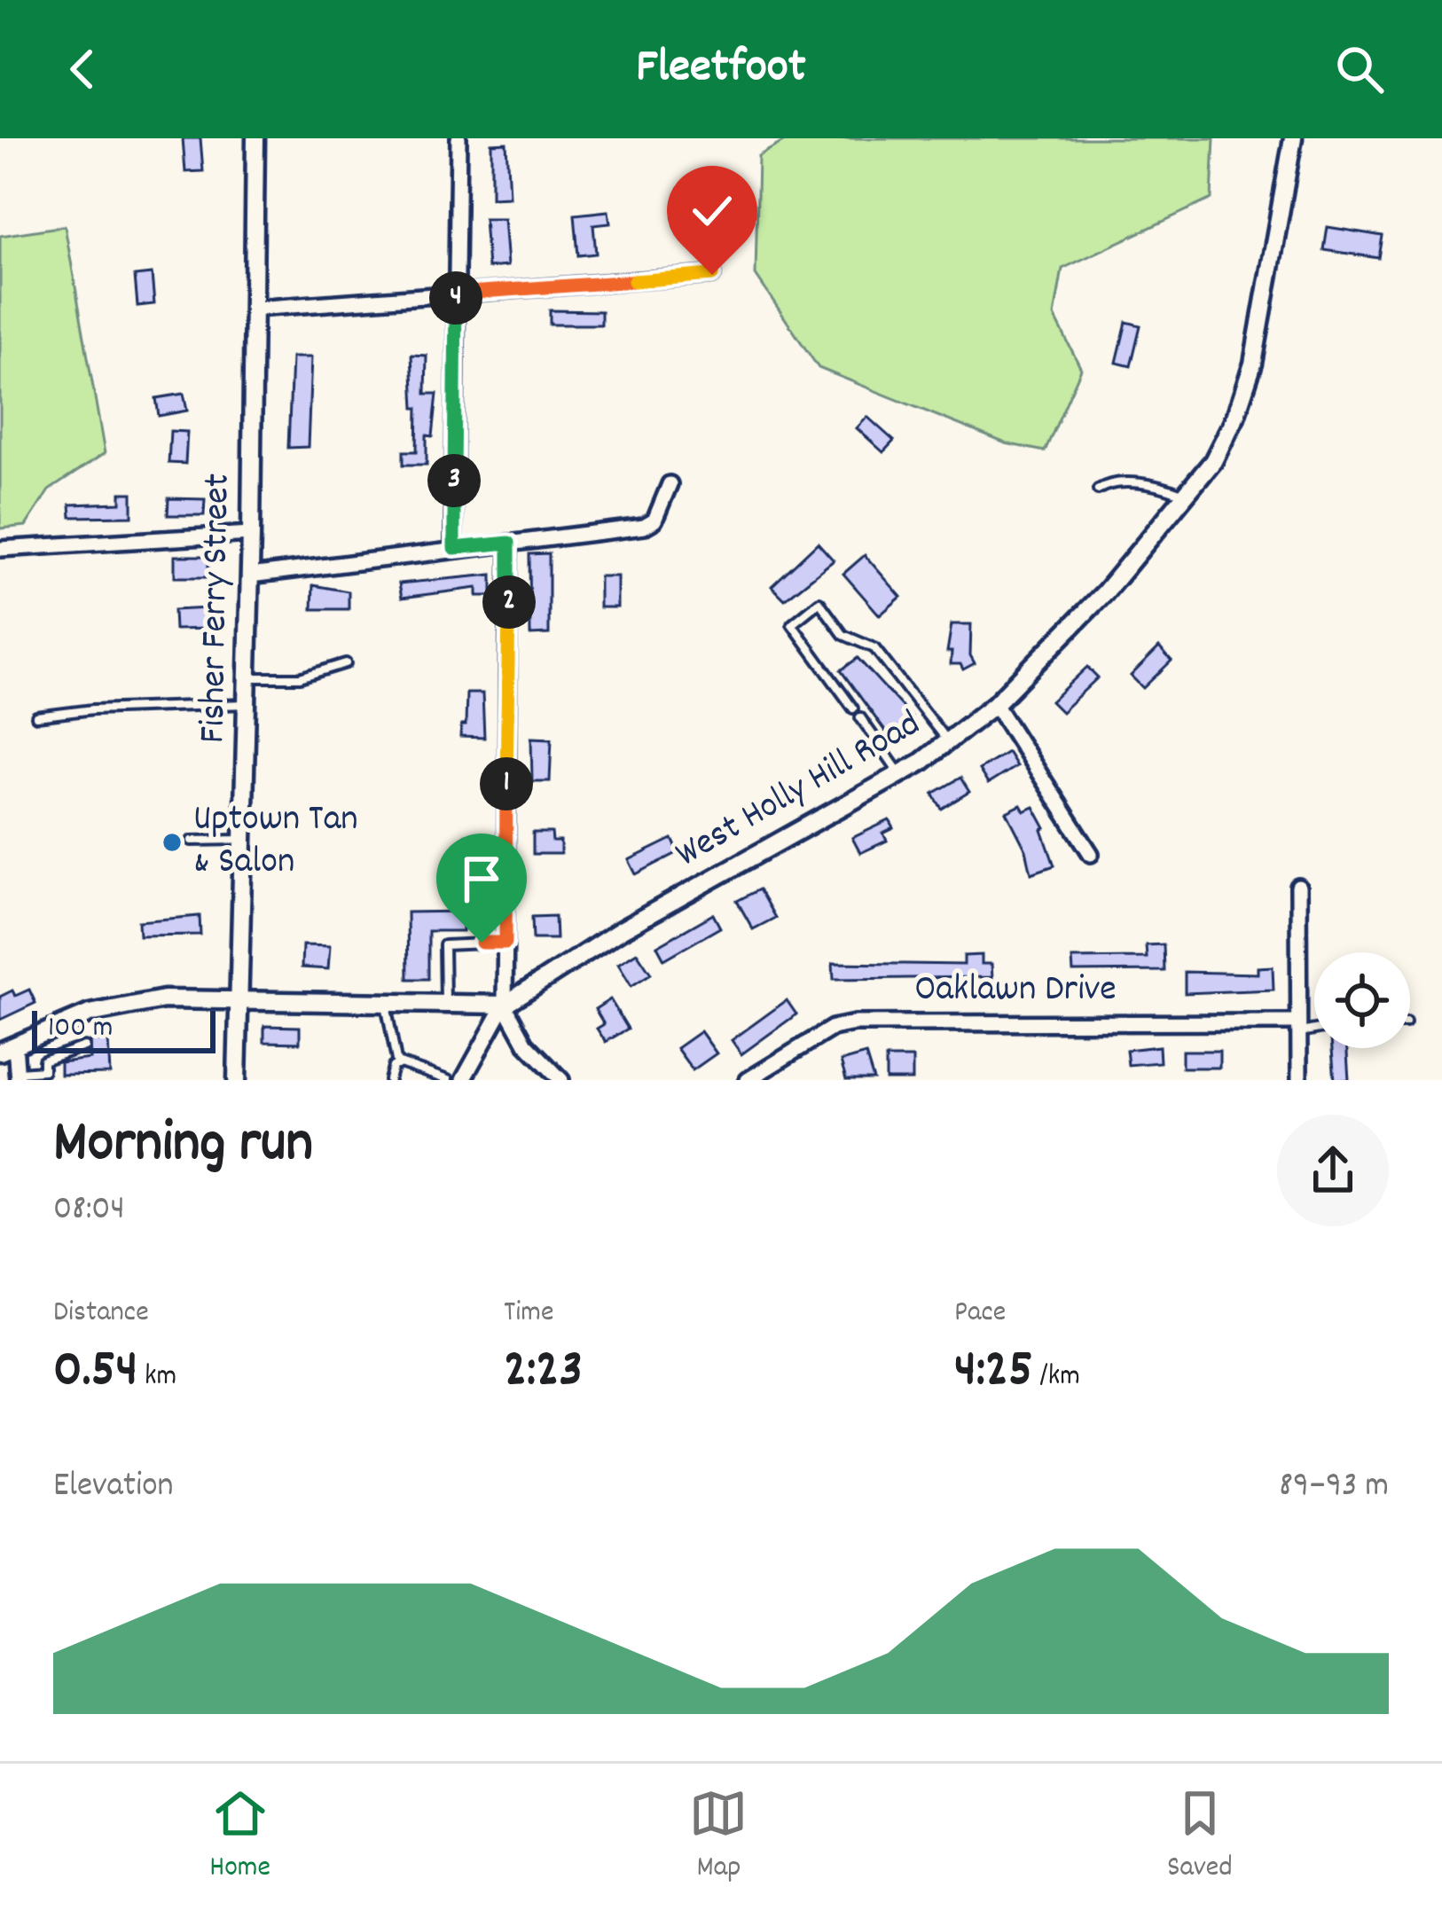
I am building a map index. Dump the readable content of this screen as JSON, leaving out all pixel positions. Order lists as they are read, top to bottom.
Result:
{
  "streets": {
    "street": ["Fisher Ferry Street", "West Holly Hill Road", "Oaklawn Drive"]
  },
  "places": ["Uptown Tan & Salon"],
  "scale_bar": "100 m",
  "page": {
    "header": "Fleetfoot",
    "pins": [
      "4",
      "3",
      "2",
      "1"
    ],
    "scale": "100 m",
    "heading": ["Morning run", "08:04"],
    "stats": [
      ["Distance", "0.54 km"],
      ["Time", "2:23"],
      ["Pace", "4:25 /km"]
    ],
    "chart": ["Elevation", "89–93 m"],
    "tabs": ["Home", "Map", "Saved"]
  }
}
